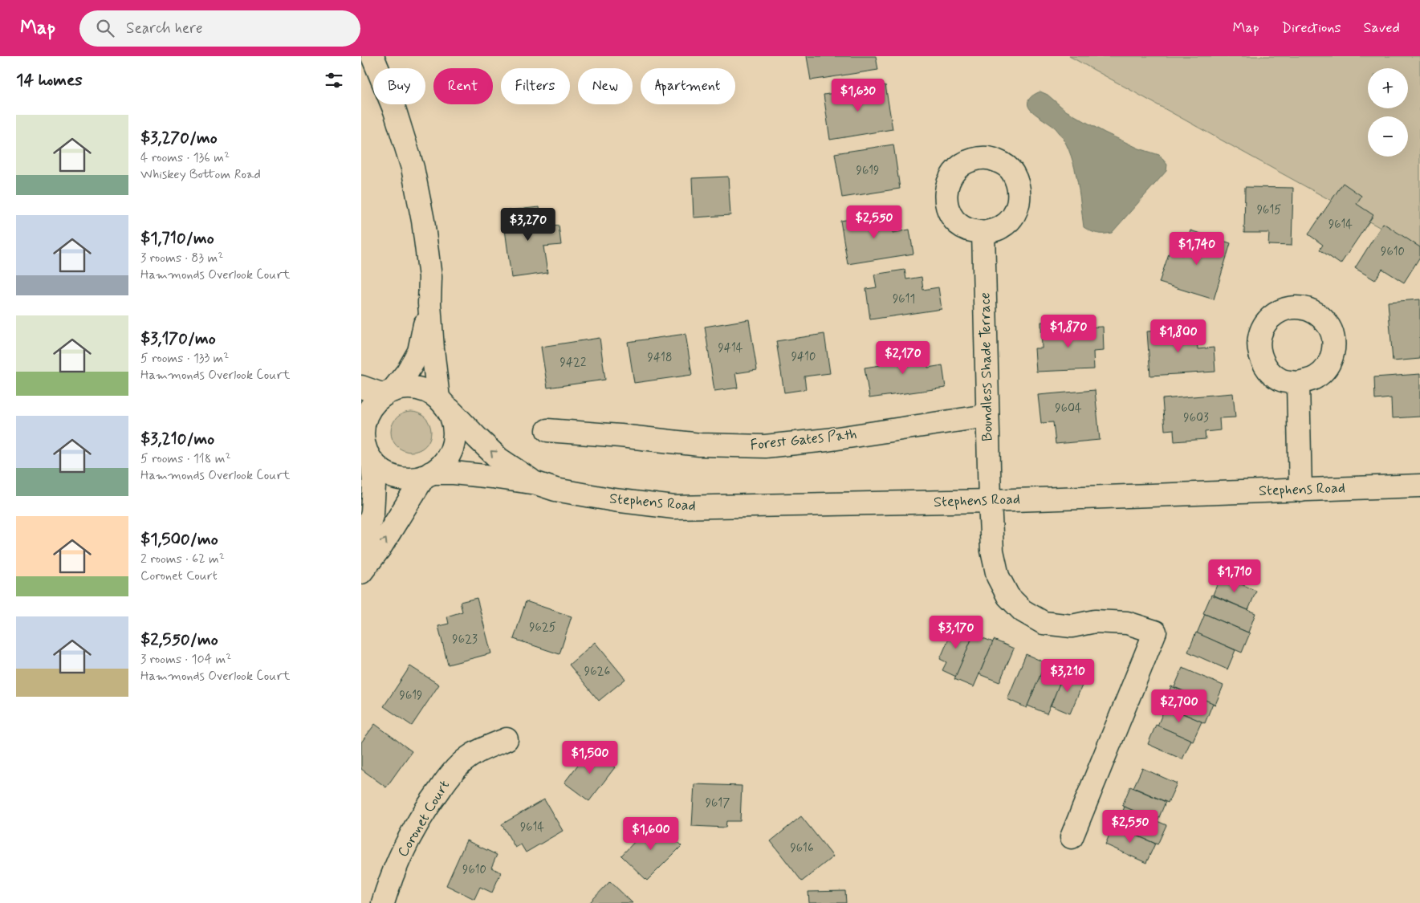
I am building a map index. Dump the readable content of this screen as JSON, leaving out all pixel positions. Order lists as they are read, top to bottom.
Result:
{
  "streets": {
    "street": [
      "Boundless Shade Terrace",
      "Forest Gates Path",
      "Stephens Road",
      "Coronet Court"
    ]
  },
  "crossings": [
    ["Boundless Shade Terrace", "Forest Gates Path"],
    ["Boundless Shade Terrace", "Stephens Road"]
  ],
  "house_numbers": [
    "9619",
    "9615",
    "9614",
    "9610",
    "9611",
    "9414",
    "9410",
    "9418",
    "9422",
    "9604",
    "9603",
    "9625",
    "9623",
    "9626",
    "9619",
    "9617",
    "9614",
    "9616",
    "9610"
  ],
  "page": {
    "header": "Map",
    "search": "Search here",
    "nav": ["Map", "Directions", "Saved"],
    "heading": "14 homes",
    "map_buttons": ["+", "−"],
    "chip": [
      "Buy",
      "Rent",
      "Filters",
      "New",
      "Apartment"
    ],
    "price": [
      "$1,630",
      "$2,550",
      "$3,270",
      "$1,740",
      "$1,870",
      "$1,800",
      "$2,170",
      "$1,710",
      "$3,170",
      "$3,210",
      "$2,700",
      "$1,500",
      "$2,550",
      "$1,600"
    ],
    "list": [
      {
        "name": "$3,270/mo",
        "note": "4 rooms · 136 m² · Whiskey Bottom Road"
      },
      {
        "name": "$1,710/mo",
        "note": "3 rooms · 83 m² · Hammonds Overlook Court"
      },
      {
        "name": "$3,170/mo",
        "note": "5 rooms · 133 m² · Hammonds Overlook Court"
      },
      {
        "name": "$3,210/mo",
        "note": "5 rooms · 118 m² · Hammonds Overlook Court"
      },
      {
        "name": "$1,500/mo",
        "note": "2 rooms · 62 m² · Coronet Court"
      },
      {
        "name": "$2,550/mo",
        "note": "3 rooms · 104 m² · Hammonds Overlook Court"
      }
    ]
  }
}
